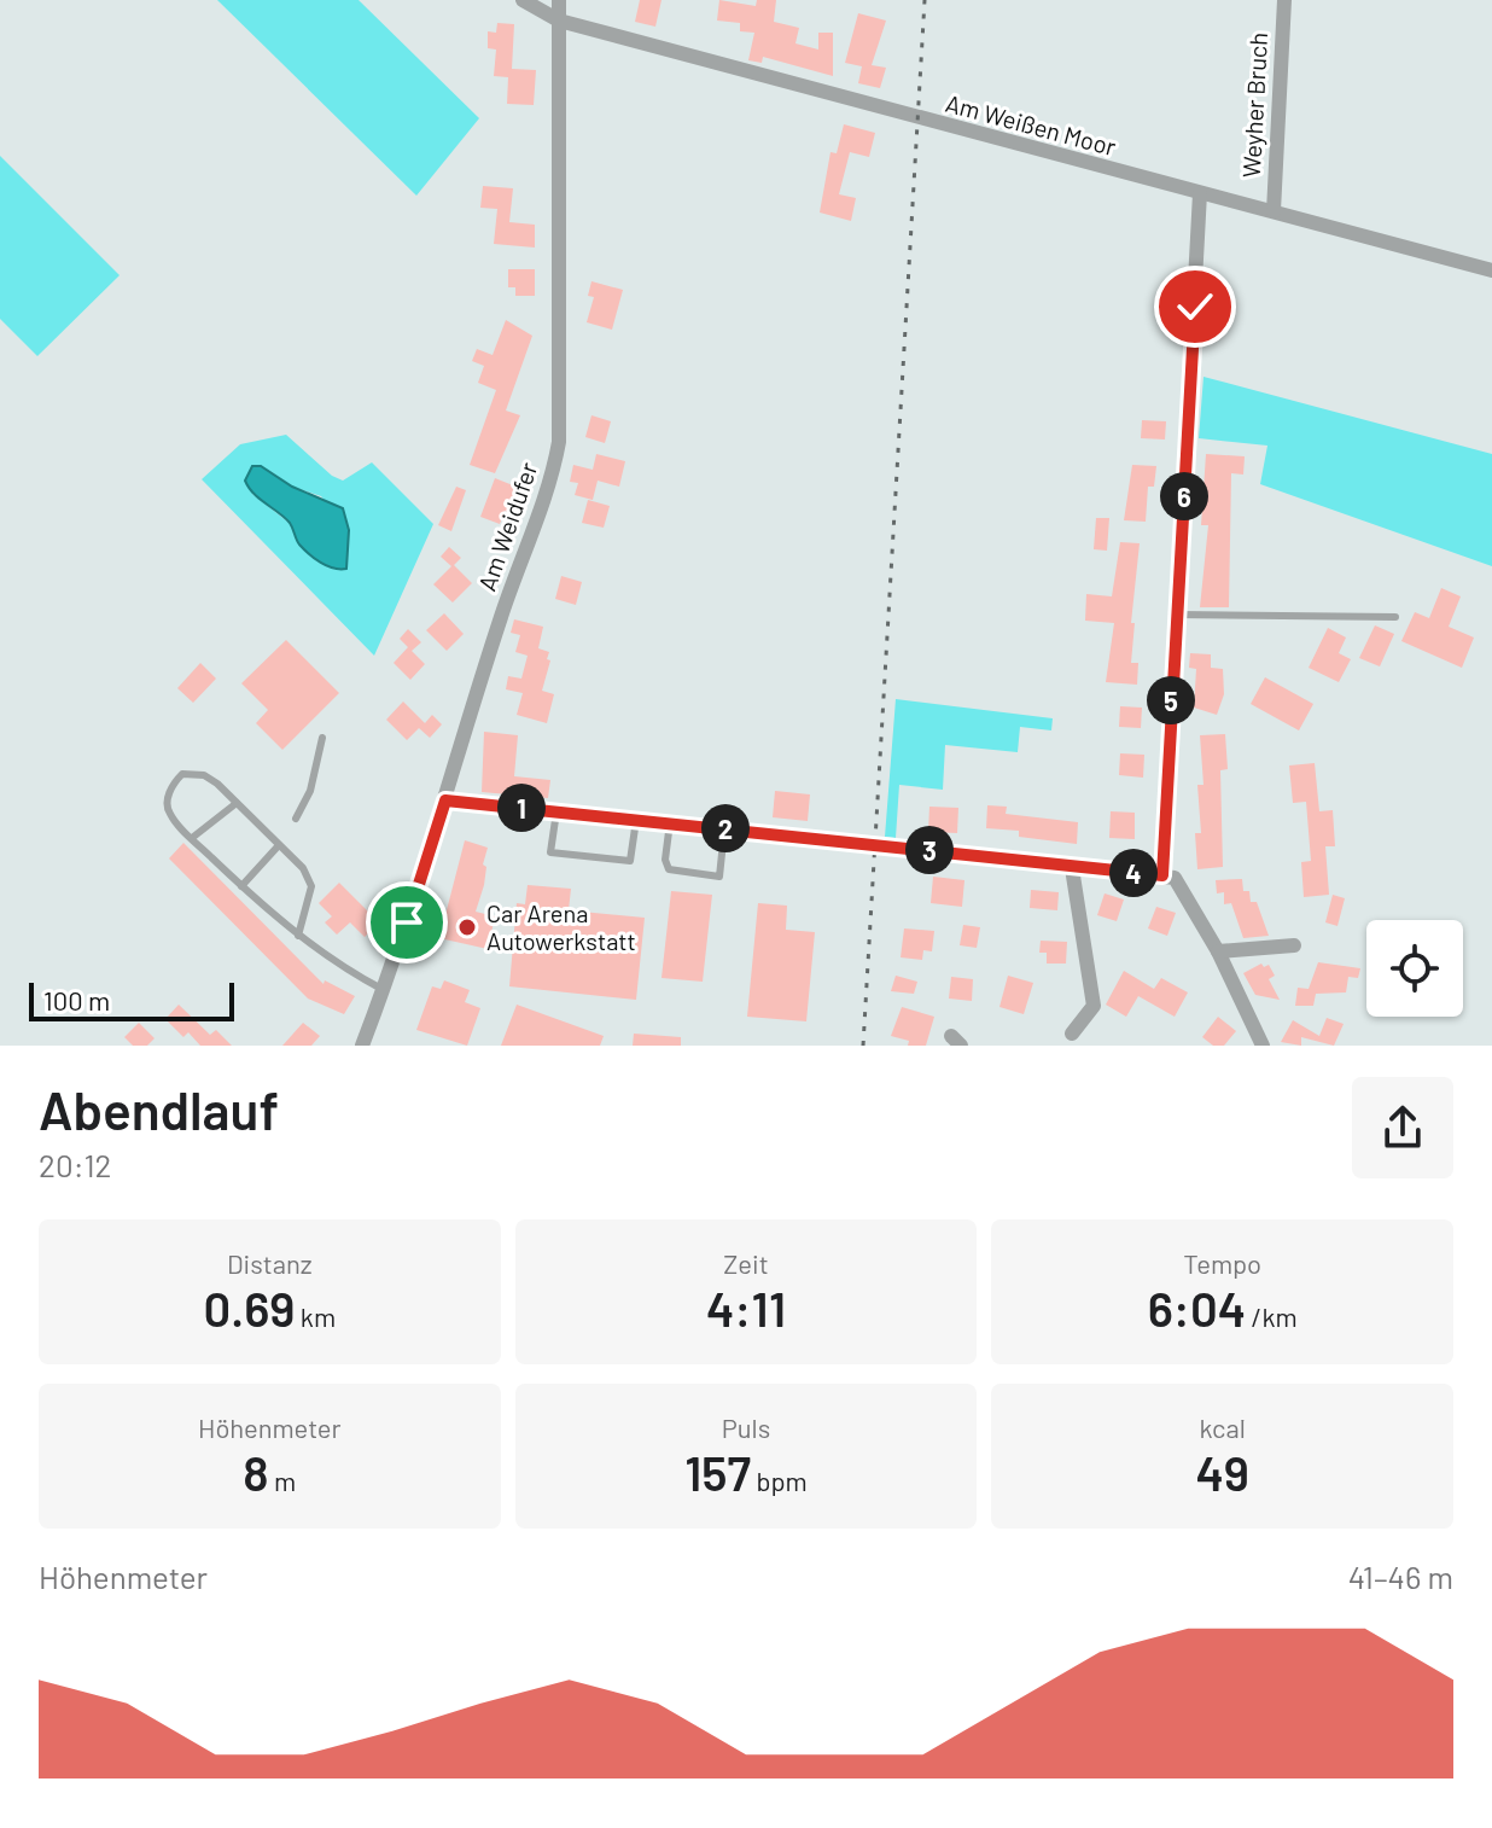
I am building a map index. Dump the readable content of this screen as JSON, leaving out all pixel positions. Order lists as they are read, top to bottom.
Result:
{
  "streets": {
    "street": ["Weyher Bruch", "Am Weißen Moor", "Am Weidufer"]
  },
  "crossings": [
    ["Weyher Bruch", "Am Weißen Moor"],
    ["Am Weißen Moor", "Am Weidufer"]
  ],
  "places": ["Car Arena Autowerkstatt"],
  "scale_bar": "100 m",
  "page": {
    "pins": [
      "6",
      "5",
      "1",
      "2",
      "3",
      "4"
    ],
    "scale": "100 m",
    "heading": ["Abendlauf", "20:12"],
    "stats": [
      ["Distanz", "0.69 km"],
      ["Zeit", "4:11"],
      ["Tempo", "6:04 /km"],
      ["Höhenmeter", "8 m"],
      ["Puls", "157 bpm"],
      ["kcal", "49"]
    ],
    "chart": ["Höhenmeter", "41–46 m"]
  }
}
